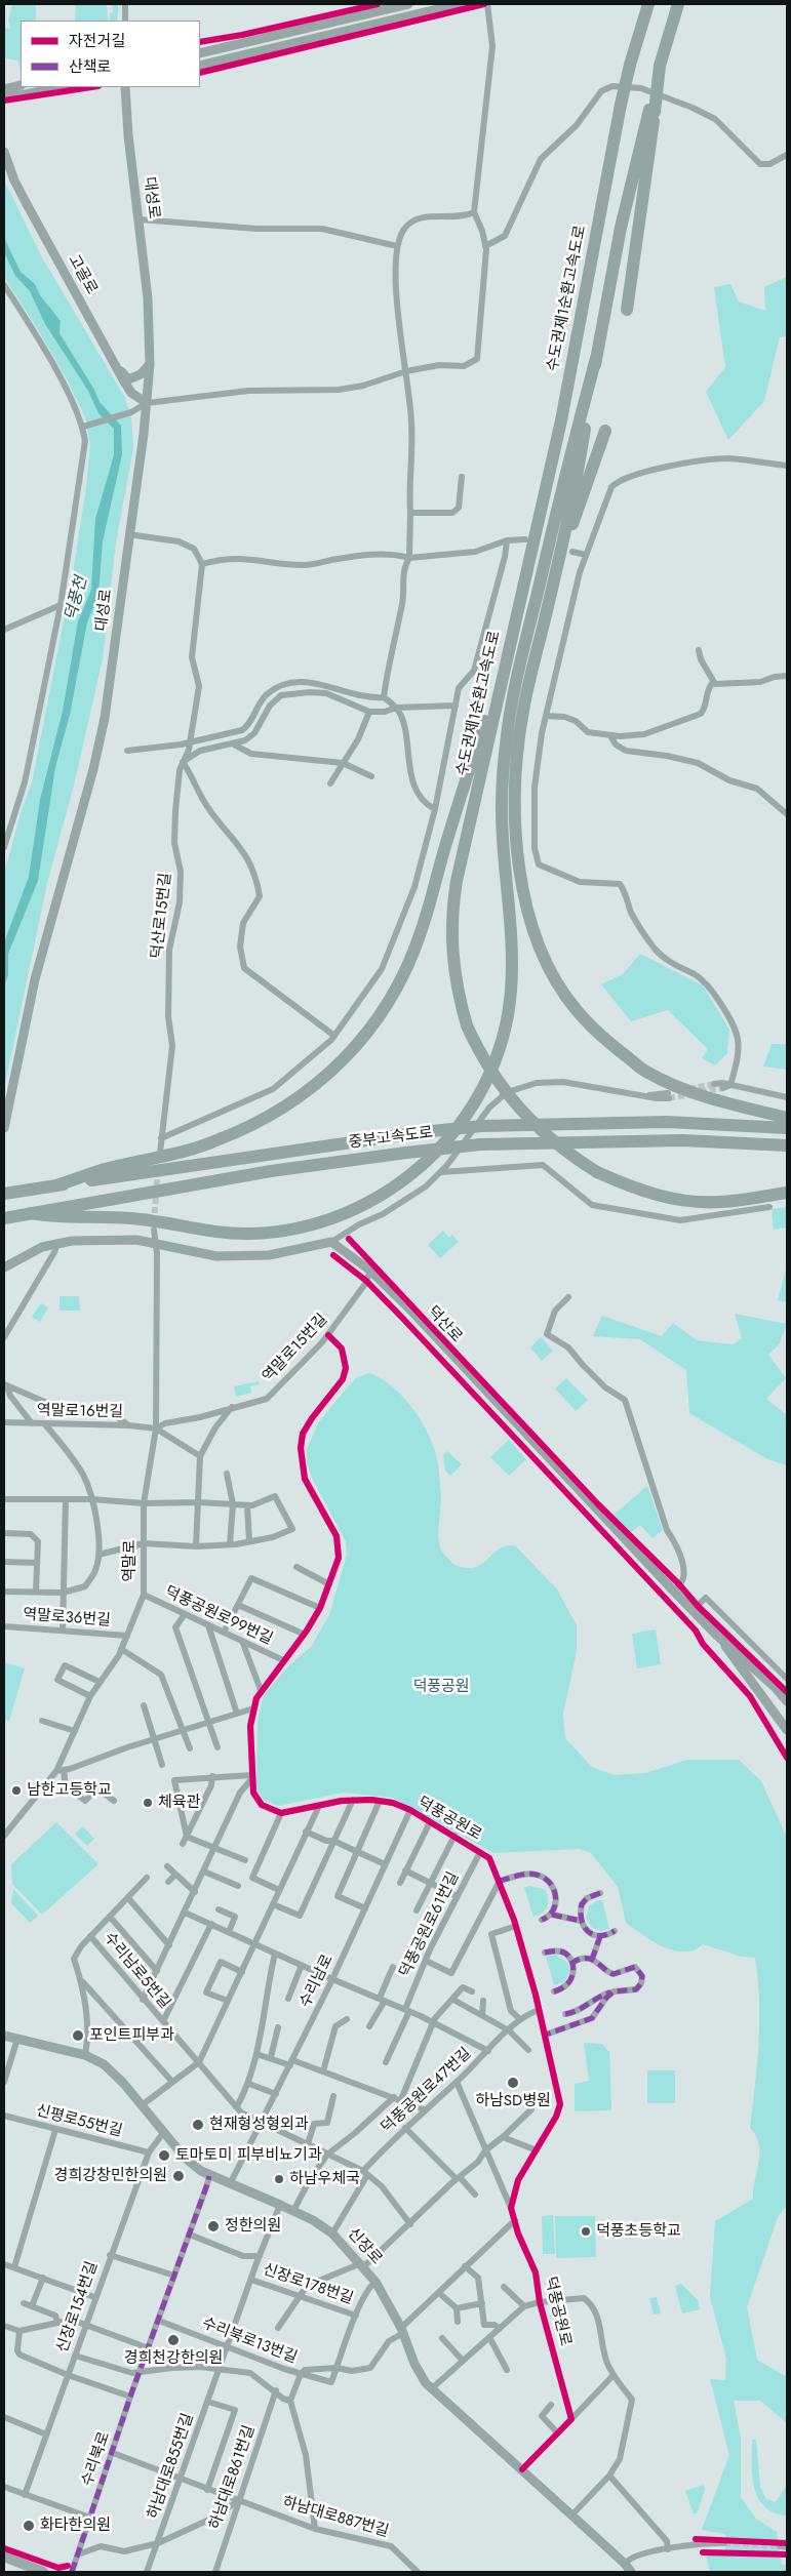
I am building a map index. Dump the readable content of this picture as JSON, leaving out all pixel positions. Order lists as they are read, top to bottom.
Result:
{
  "streets": {
    "highway": ["수도권제1순환고속도로", "중부고속도로"],
    "street": [
      "대성로",
      "고골로",
      "덕산로15번길",
      "덕산로",
      "역말로15번길",
      "역말로16번길",
      "역말로",
      "덕풍공원로99번길",
      "역말로36번길",
      "덕풍공원로",
      "덕풍공원로61번길",
      "수리남로5번길",
      "수리남로",
      "덕풍공원로47번길",
      "신평로55번길",
      "신장로",
      "신장로178번길",
      "신장로154번길",
      "수리북로13번길",
      "수리북로",
      "하남대로855번길",
      "하남대로861번길",
      "하남대로887번길"
    ]
  },
  "crossings": [
    ["대성로", "고골로"],
    ["덕산로", "역말로15번길"],
    ["역말로15번길", "역말로16번길"],
    ["역말로15번길", "역말로"],
    ["역말로16번길", "역말로"],
    ["역말로", "덕풍공원로99번길"],
    ["역말로", "역말로36번길"],
    ["덕풍공원로", "덕풍공원로61번길"],
    ["덕풍공원로", "수리남로"],
    ["덕풍공원로", "덕풍공원로47번길"],
    ["수리남로5번길", "수리남로"],
    ["수리남로5번길", "덕풍공원로47번길"],
    ["수리남로", "신장로"],
    ["덕풍공원로47번길", "신장로"],
    ["신평로55번길", "신장로154번길"],
    ["신장로", "신장로178번길"],
    ["신장로", "신장로154번길"],
    ["신장로", "수리북로"],
    ["신장로", "하남대로855번길"],
    ["신장로178번길", "수리북로13번길"],
    ["신장로178번길", "하남대로855번길"],
    ["수리북로13번길", "수리북로"],
    ["수리북로13번길", "하남대로855번길"],
    ["수리북로", "하남대로887번길"],
    ["하남대로855번길", "하남대로887번길"],
    ["하남대로861번길", "하남대로887번길"]
  ],
  "water": ["덕풍천"],
  "parks": ["덕풍공원"],
  "places": [
    "남한고등학교",
    "체육관",
    "포인트피부과",
    "하남SD병원",
    "현재형성형외과",
    "토마토미 피부비뇨기과",
    "경희강창민한의원",
    "하남우체국",
    "정한의원",
    "덕풍초등학교",
    "경희천강한의원",
    "화타한의원"
  ],
  "legend": ["자전거길", "산책로"]
}
